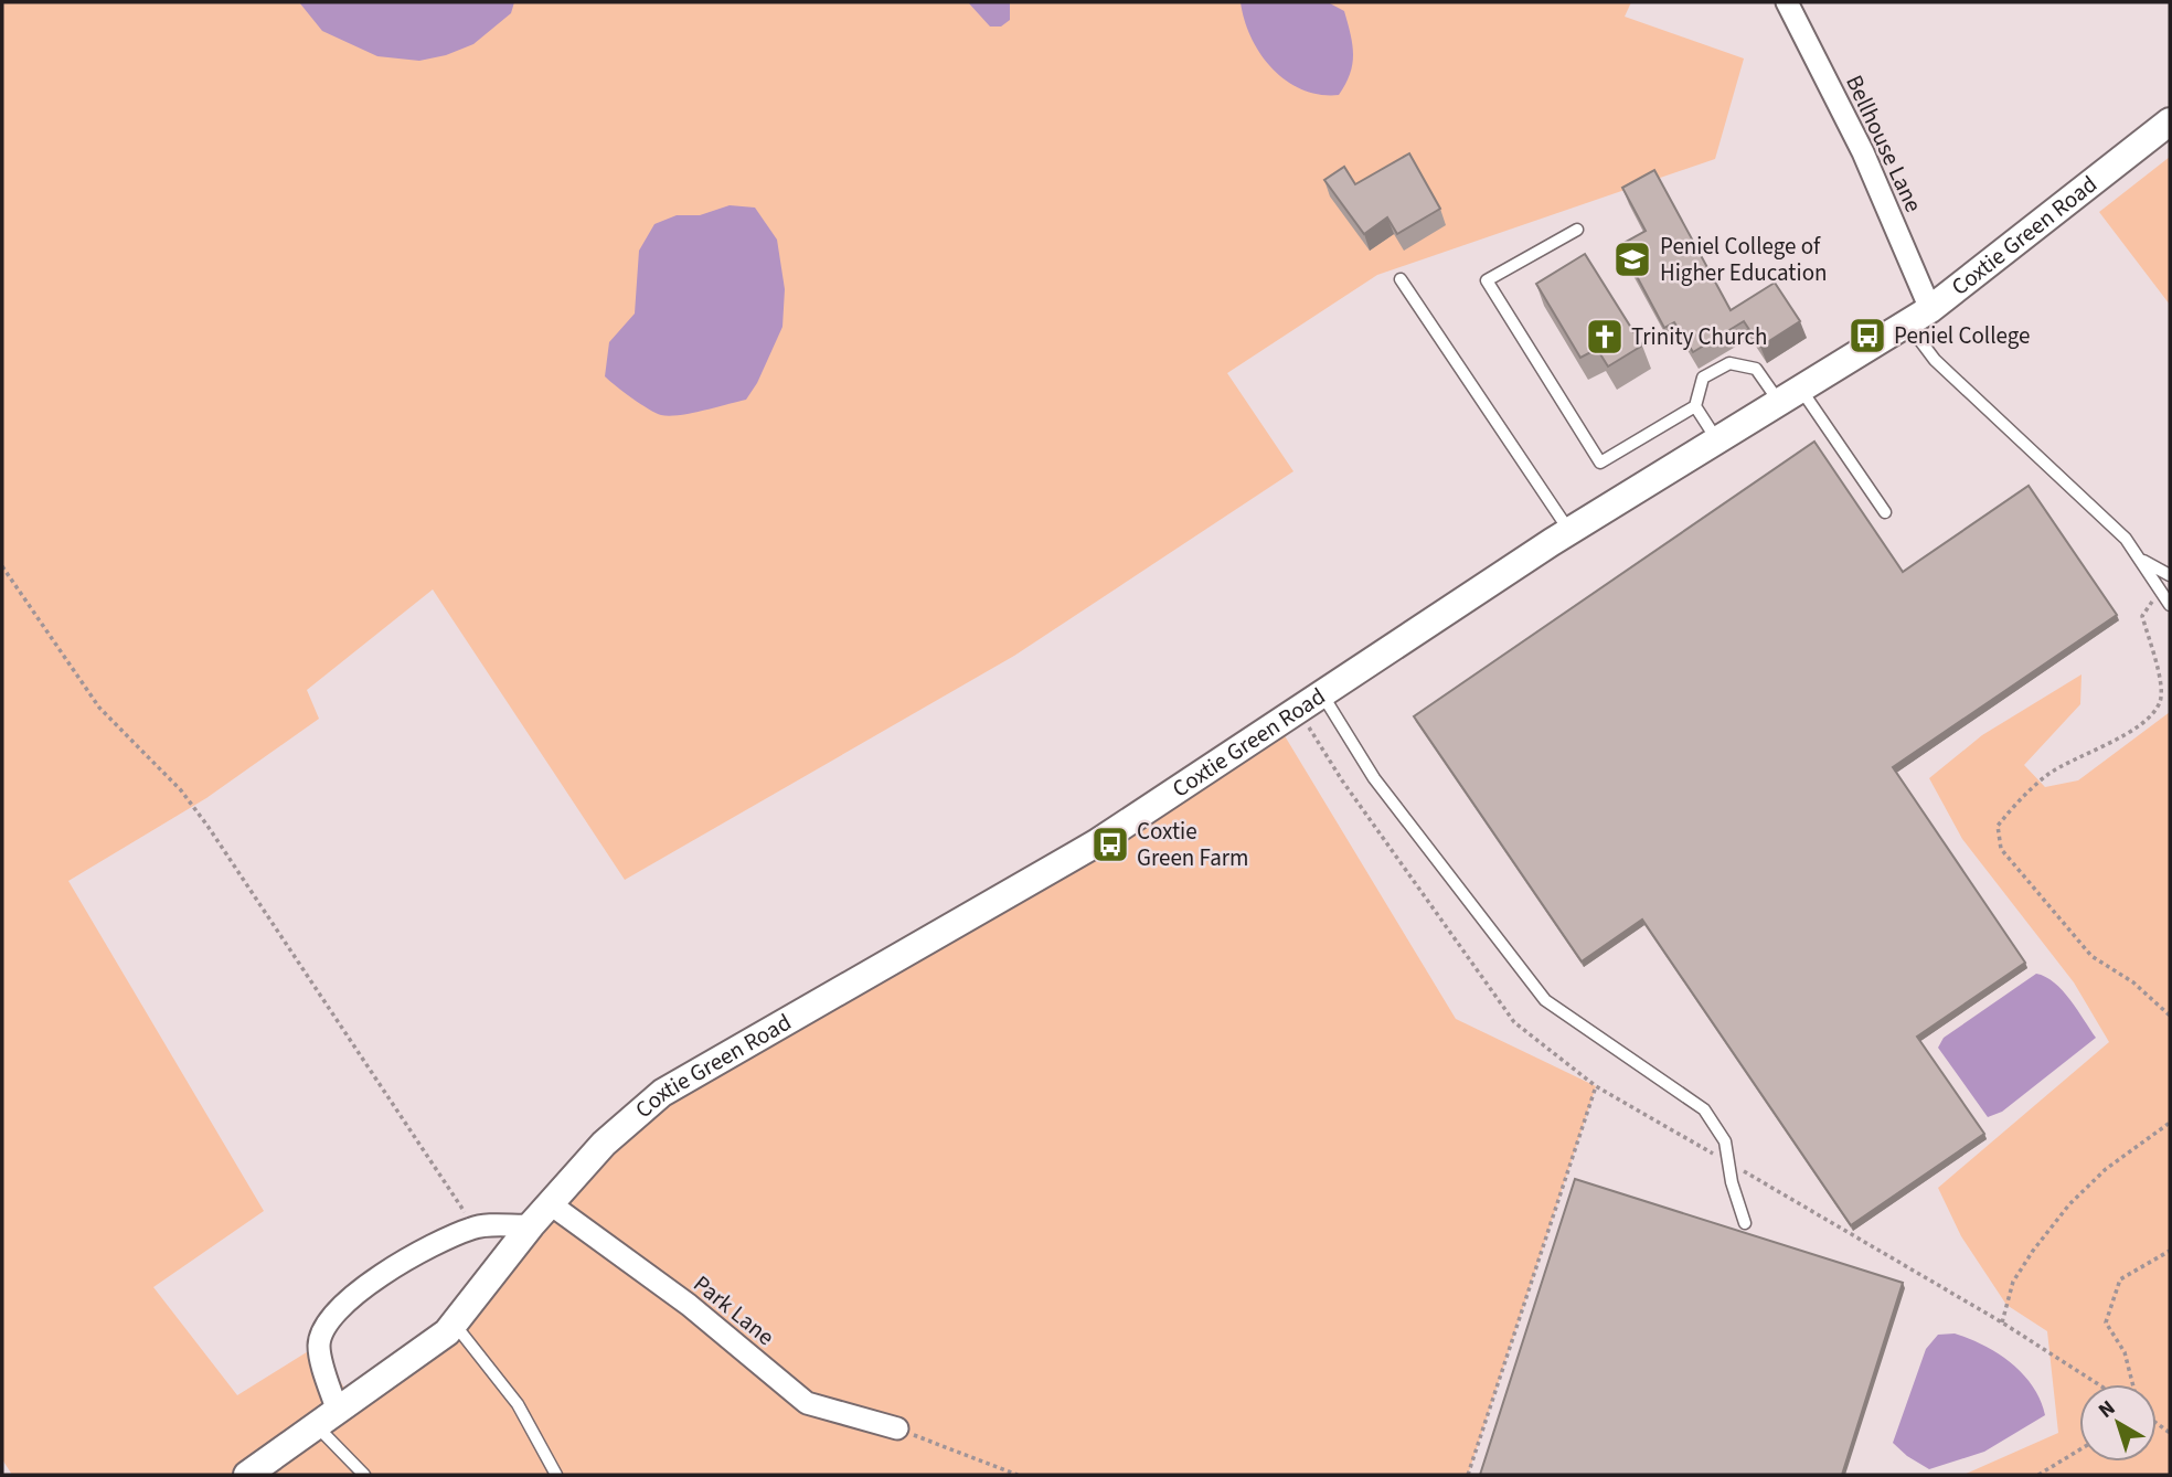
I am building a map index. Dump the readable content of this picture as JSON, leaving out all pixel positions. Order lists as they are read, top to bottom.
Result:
{
  "streets": {
    "street": ["Bellhouse Lane", "Coxtie Green Road", "Park Lane"]
  },
  "crossings": [
    ["Bellhouse Lane", "Coxtie Green Road"],
    ["Coxtie Green Road", "Park Lane"]
  ],
  "places": {
    "school or university": ["Peniel College of Higher Education"],
    "bus stop": ["Peniel College", "Coxtie Green Farm"],
    "church": ["Trinity Church"]
  },
  "north": "top left"
}
